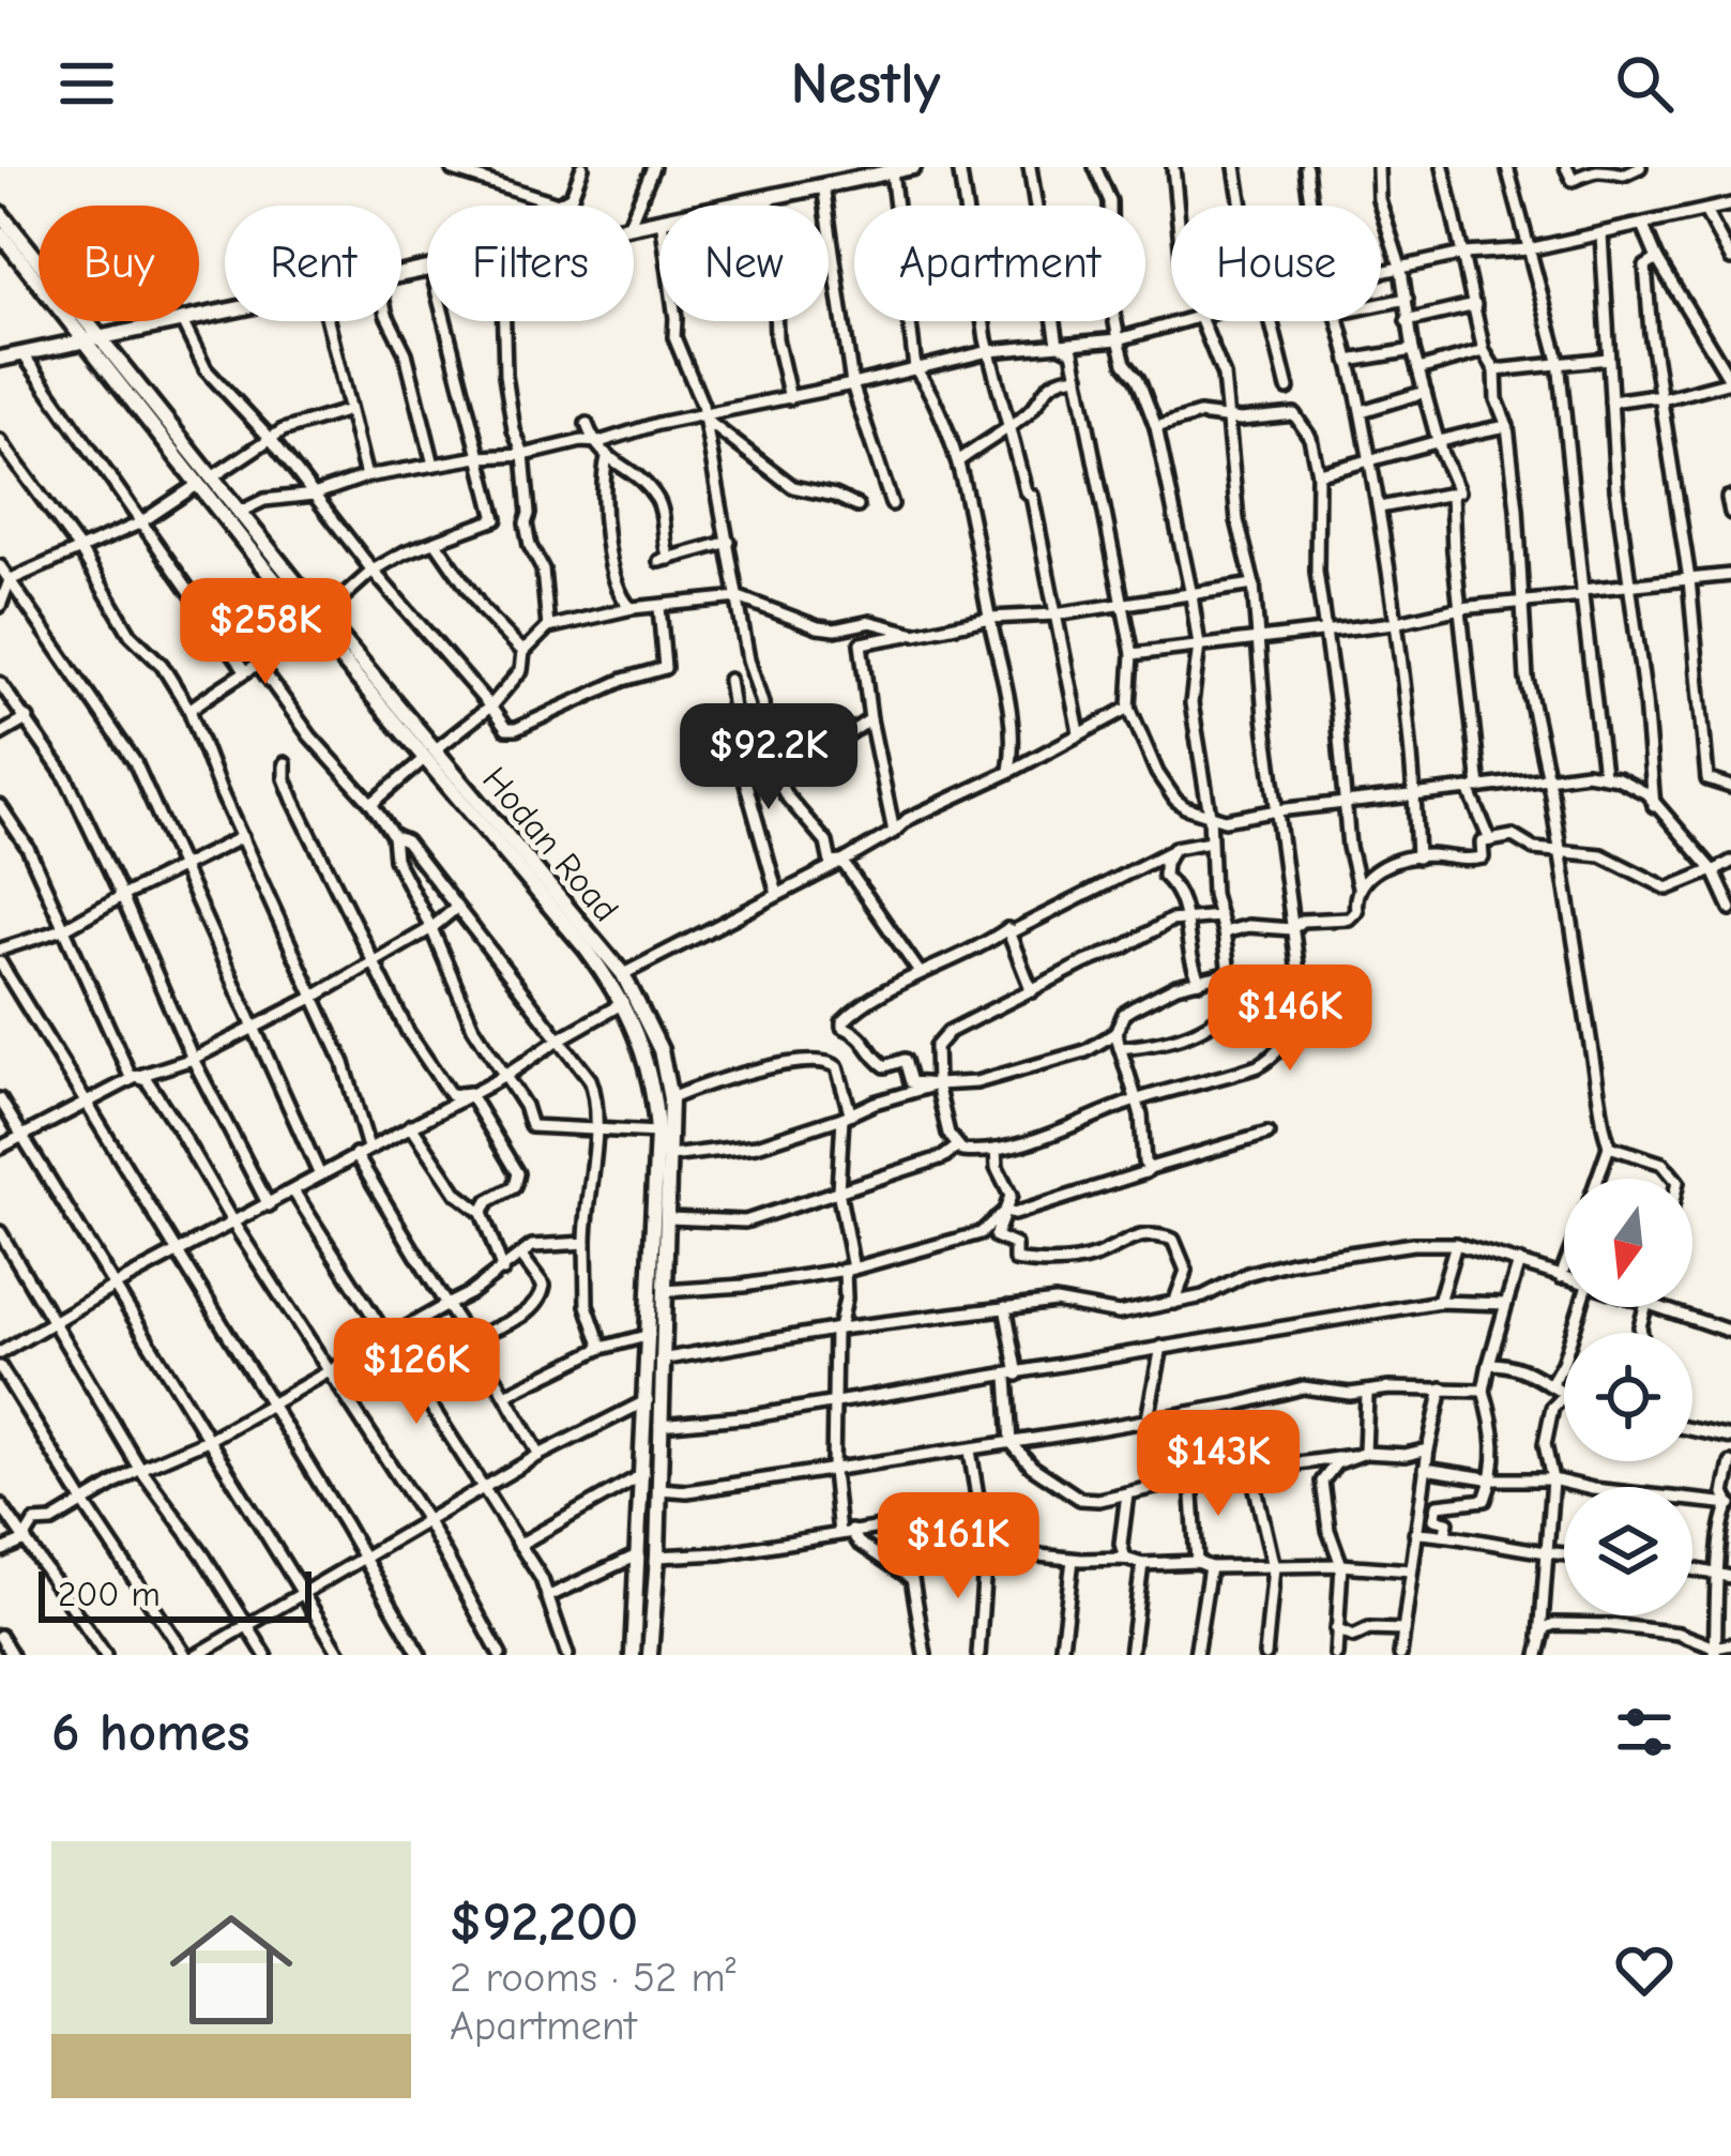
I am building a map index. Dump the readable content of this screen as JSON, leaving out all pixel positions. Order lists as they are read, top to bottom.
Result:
{
  "streets": {
    "main road": ["Hodan Road"]
  },
  "scale_bar": "200 m",
  "north": "bottom",
  "page": {
    "header": "Nestly",
    "chip": [
      "Buy",
      "Rent",
      "Filters",
      "New",
      "Apartment",
      "House"
    ],
    "price": [
      "$258K",
      "$92.2K",
      "$146K",
      "$126K",
      "$143K",
      "$161K"
    ],
    "scale": "200 m",
    "heading": "6 homes",
    "list": [
      {
        "name": "$92,200",
        "note": "2 rooms · 52 m² · Apartment"
      }
    ]
  }
}
